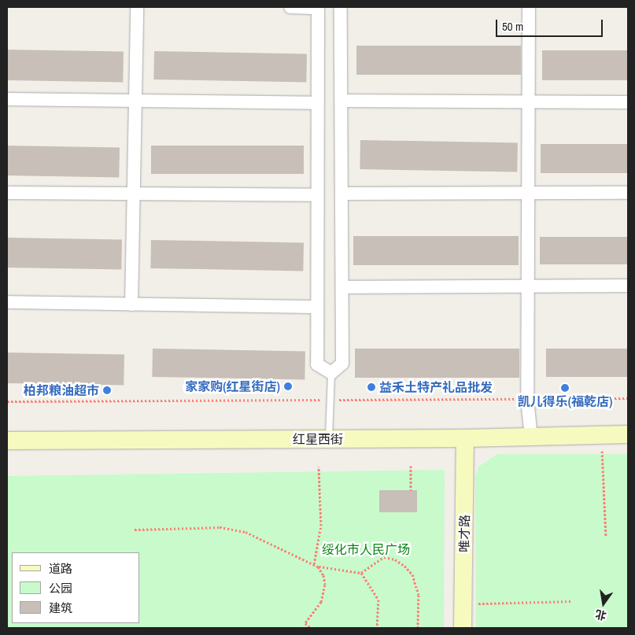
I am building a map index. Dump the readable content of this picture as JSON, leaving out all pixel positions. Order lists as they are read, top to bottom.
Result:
{
  "streets": {
    "main road": ["红星西街", "唯才路"]
  },
  "crossings": [
    ["红星西街", "唯才路"]
  ],
  "parks": ["绥化市人民广场"],
  "places": [
    "家家购(红星街店)",
    "益禾土特产礼品批发",
    "凯儿得乐(福乾店)",
    "柏邦粮油超市"
  ],
  "legend": ["道路", "公园", "建筑"],
  "scale_bar": "50 m",
  "north": "bottom"
}
